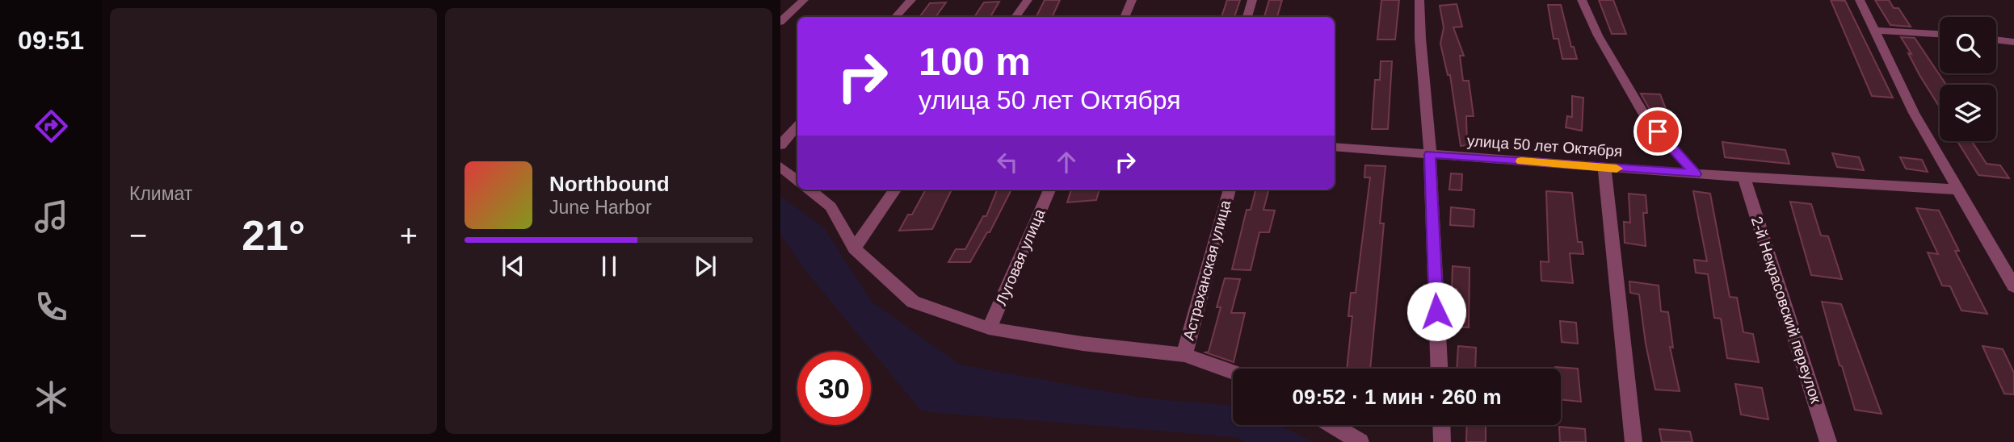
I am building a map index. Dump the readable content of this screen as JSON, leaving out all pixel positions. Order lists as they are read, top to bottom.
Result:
{
  "streets": {
    "street": [
      "улица 50 лет Октября",
      "Луговая улица",
      "Астраханская улица",
      "2-й Некрасовский переулок"
    ]
  },
  "crossings": [
    ["улица 50 лет Октября", "2-й Некрасовский переулок"]
  ],
  "page": {
    "tabs": "09:51",
    "tile": "Климат",
    "turn": ["100 m", "улица 50 лет Октября"],
    "song": ["Northbound", "June Harbor"],
    "heat": ["−", "21°", "+"],
    "limit": "30",
    "trip": "09:52 · 1 мин · 260 m"
  }
}
